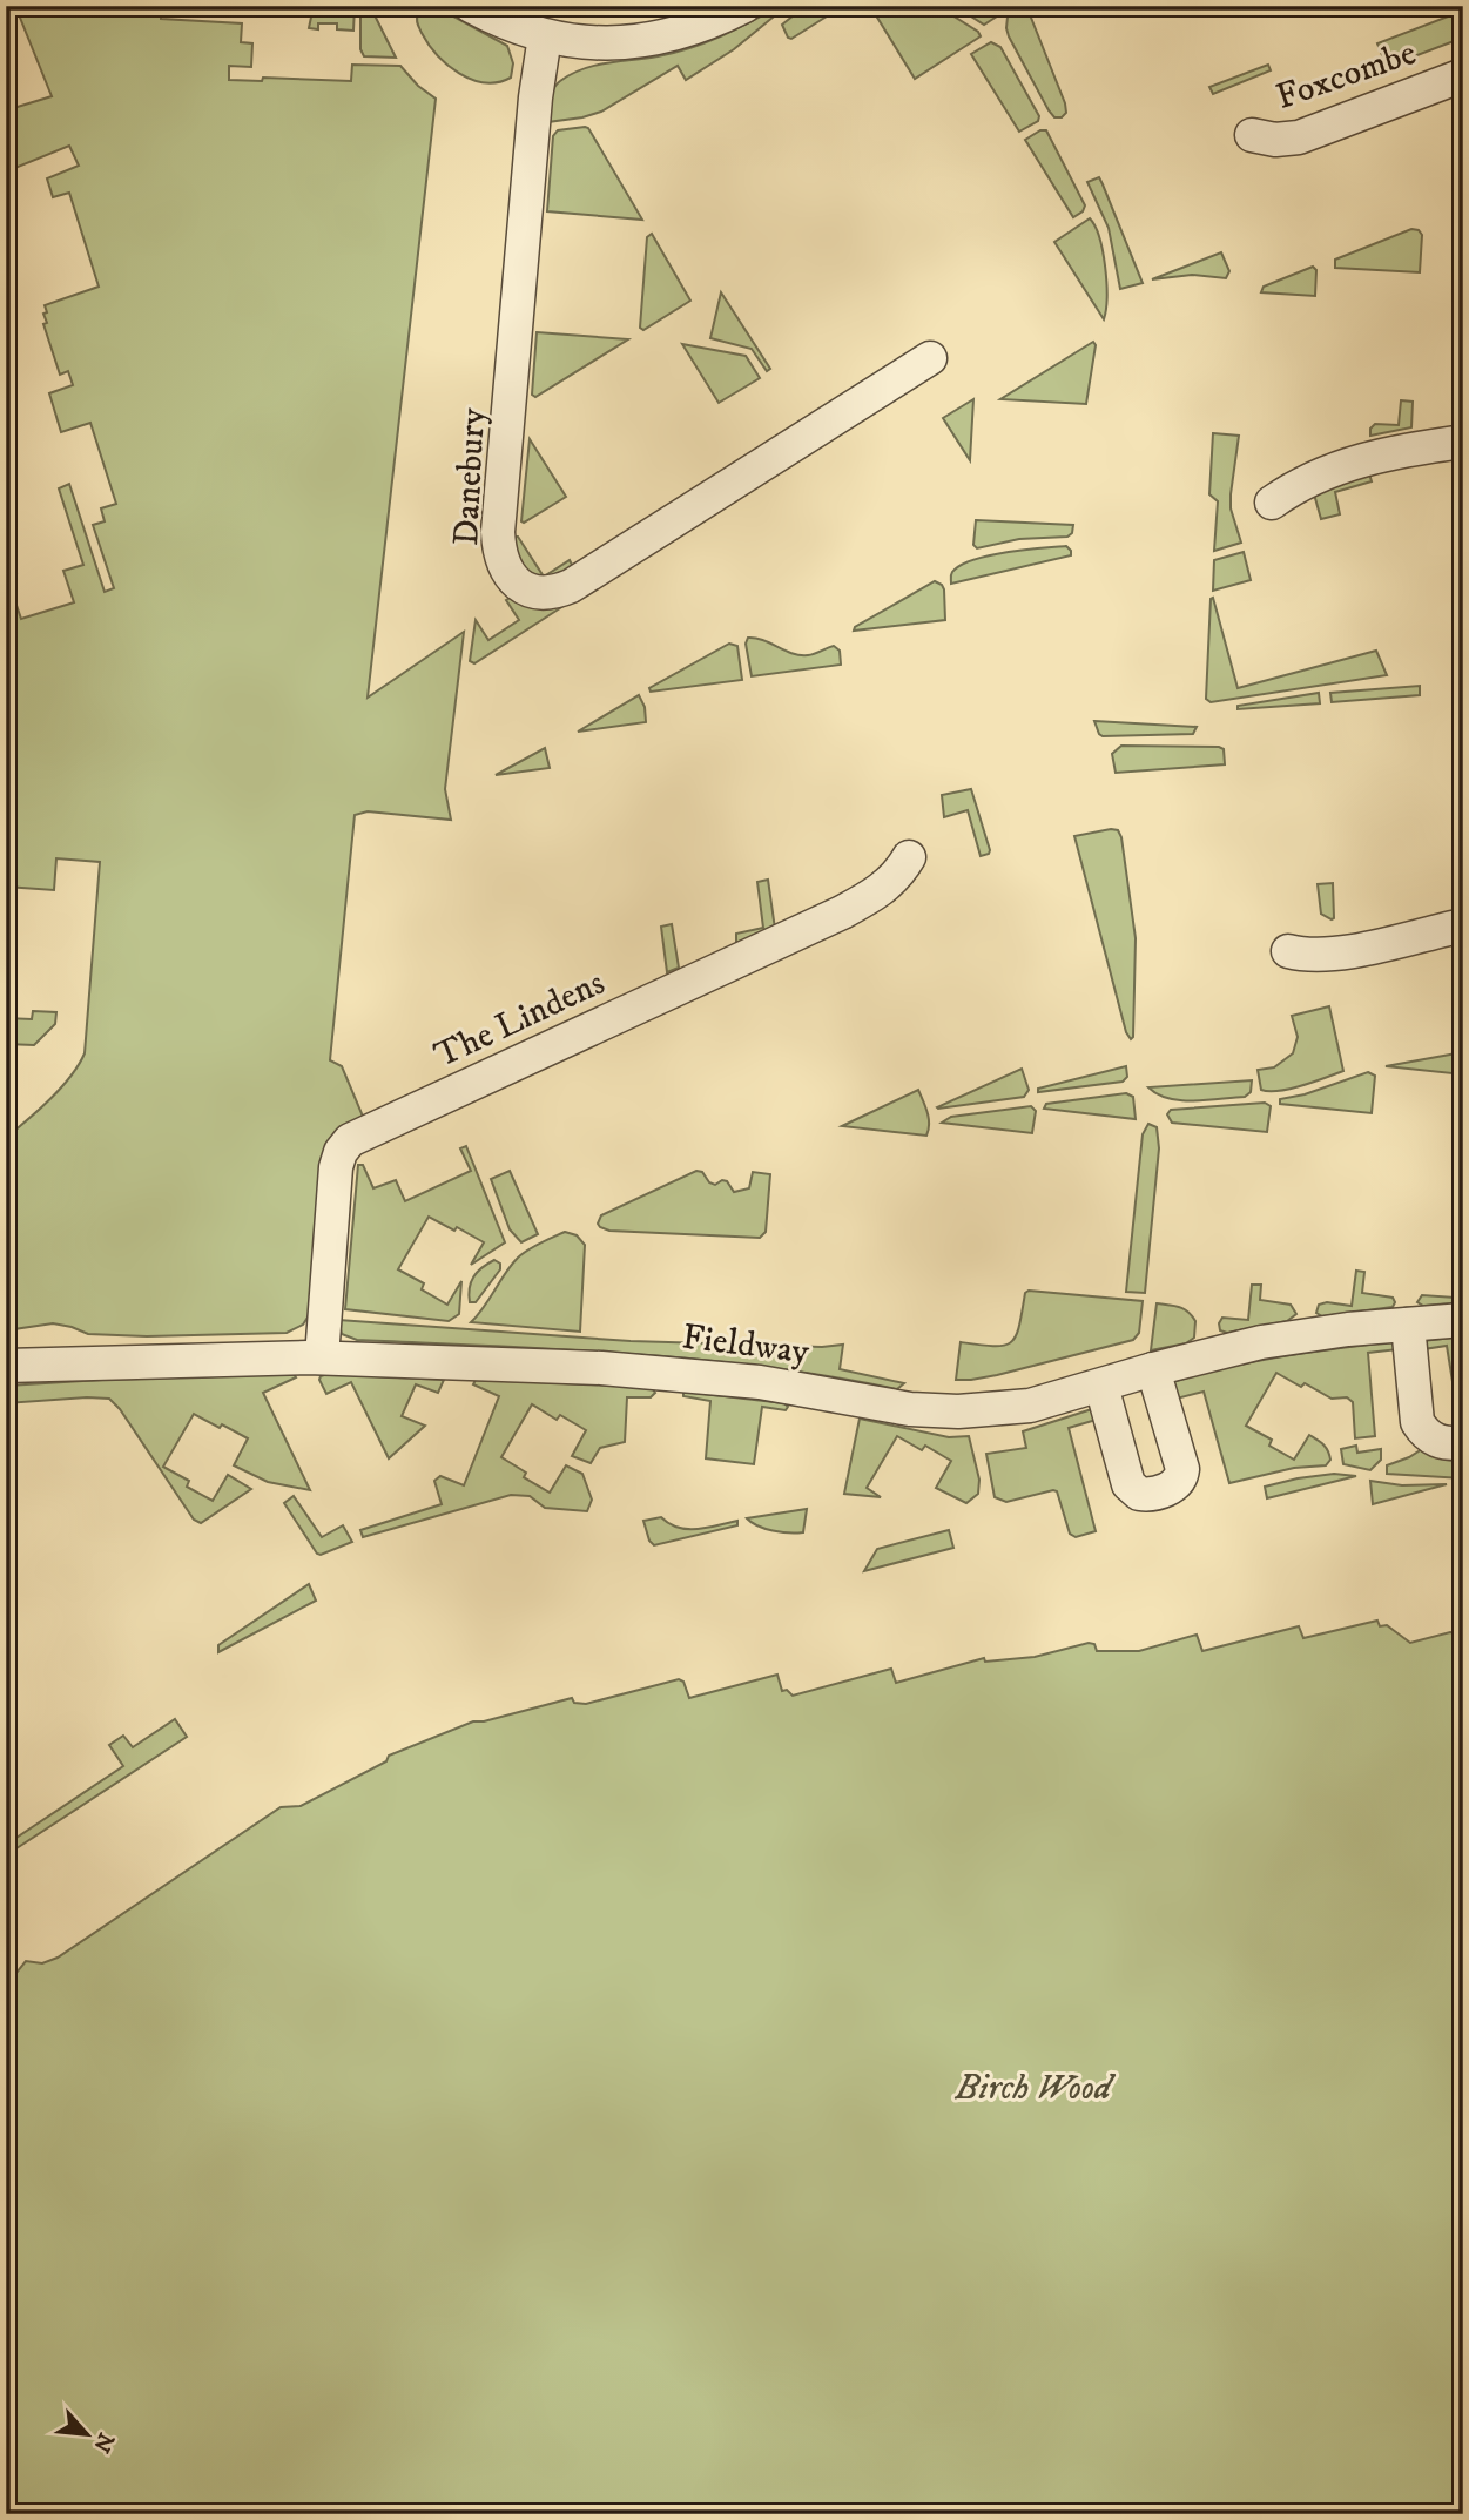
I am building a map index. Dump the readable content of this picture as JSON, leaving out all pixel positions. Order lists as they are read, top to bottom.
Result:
{
  "streets": {
    "street": [
      "Foxcombe",
      "Danebury",
      "The Lindens",
      "Fieldway"
    ]
  },
  "crossings": [
    ["The Lindens", "Fieldway"]
  ],
  "parks": ["Birch Wood"],
  "north": "bottom right"
}
